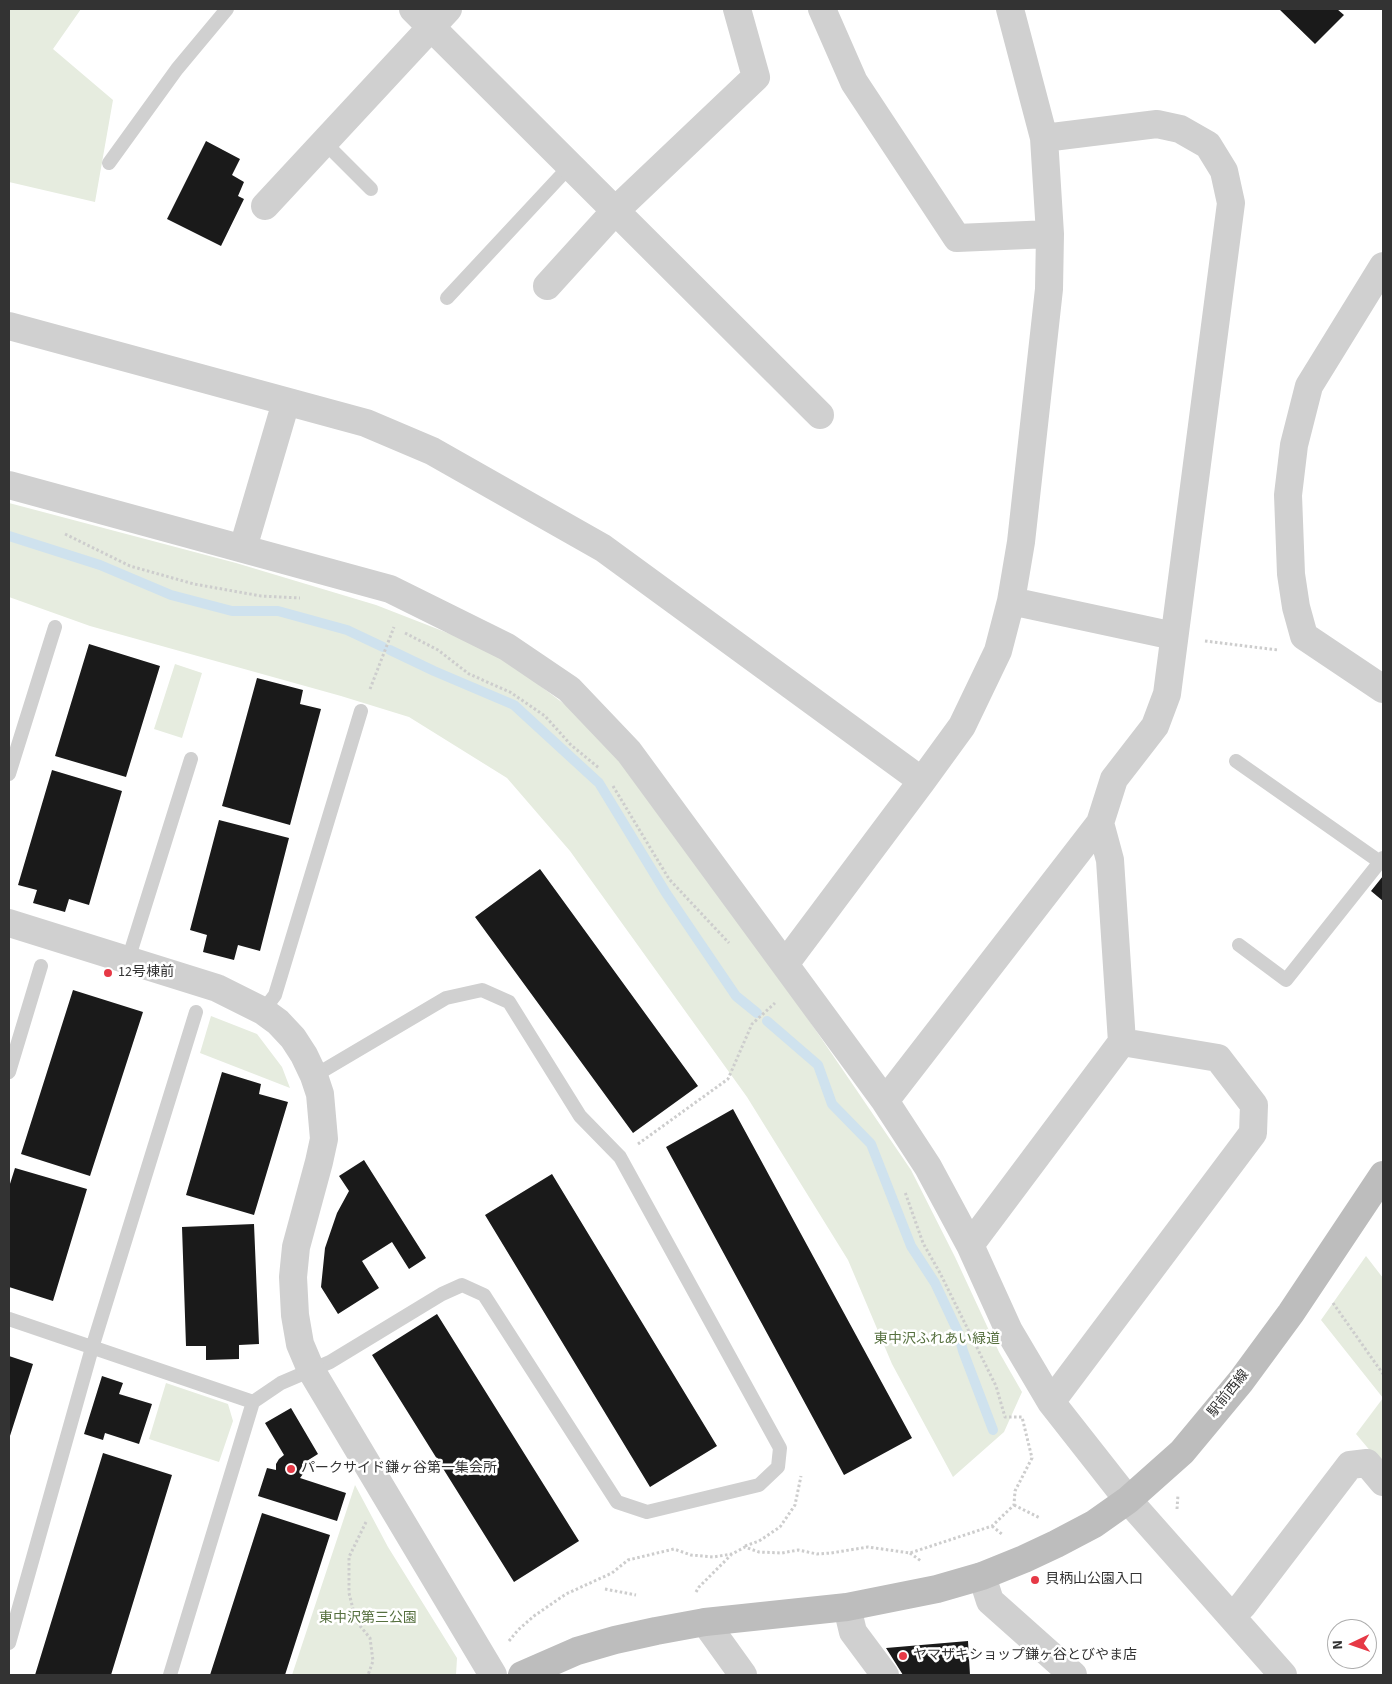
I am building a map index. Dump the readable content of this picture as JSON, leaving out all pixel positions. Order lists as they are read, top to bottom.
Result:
{
  "streets": {
    "street": ["駅前西線"]
  },
  "parks": ["東中沢ふれあい緑道", "東中沢第三公園"],
  "places": [
    "12号棟前",
    "パークサイド鎌ヶ谷第一集会所",
    "貝柄山公園入口",
    "ヤマザキショップ鎌ヶ谷とびやま店"
  ],
  "north": "left"
}
